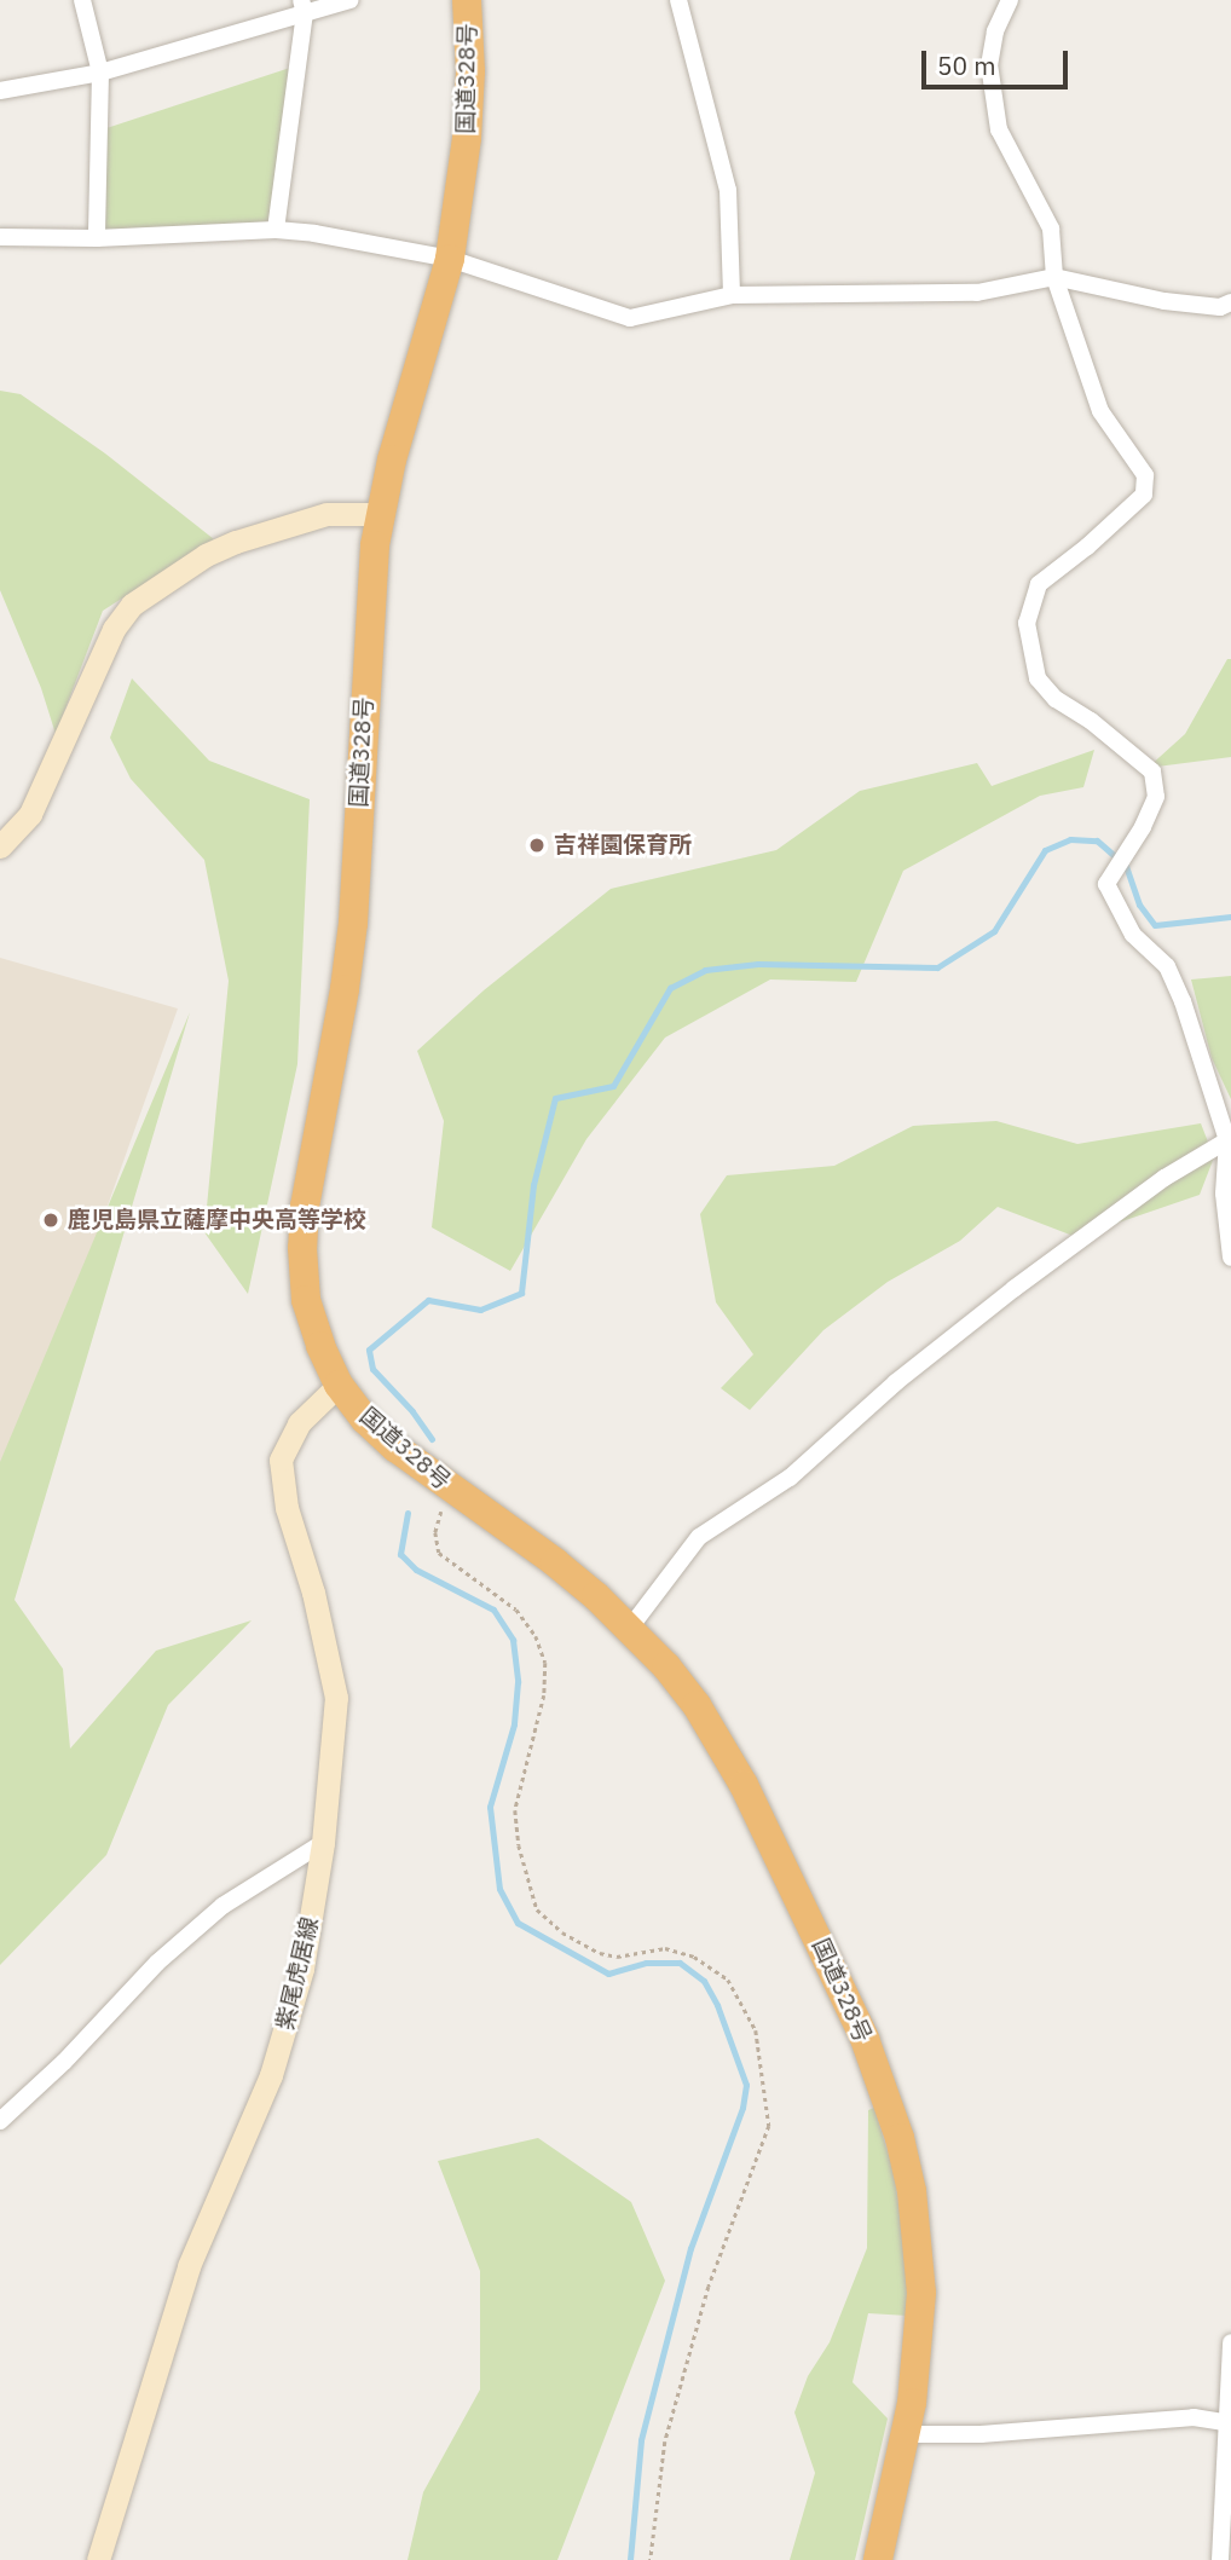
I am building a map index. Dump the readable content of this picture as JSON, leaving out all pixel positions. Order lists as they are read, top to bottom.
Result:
{
  "streets": {
    "highway": ["国道328号"],
    "main road": ["紫尾虎居線"]
  },
  "crossings": [
    ["国道328号", "紫尾虎居線"]
  ],
  "places": ["吉祥園保育所", "鹿児島県立薩摩中央高等学校"],
  "scale_bar": "50 m"
}
